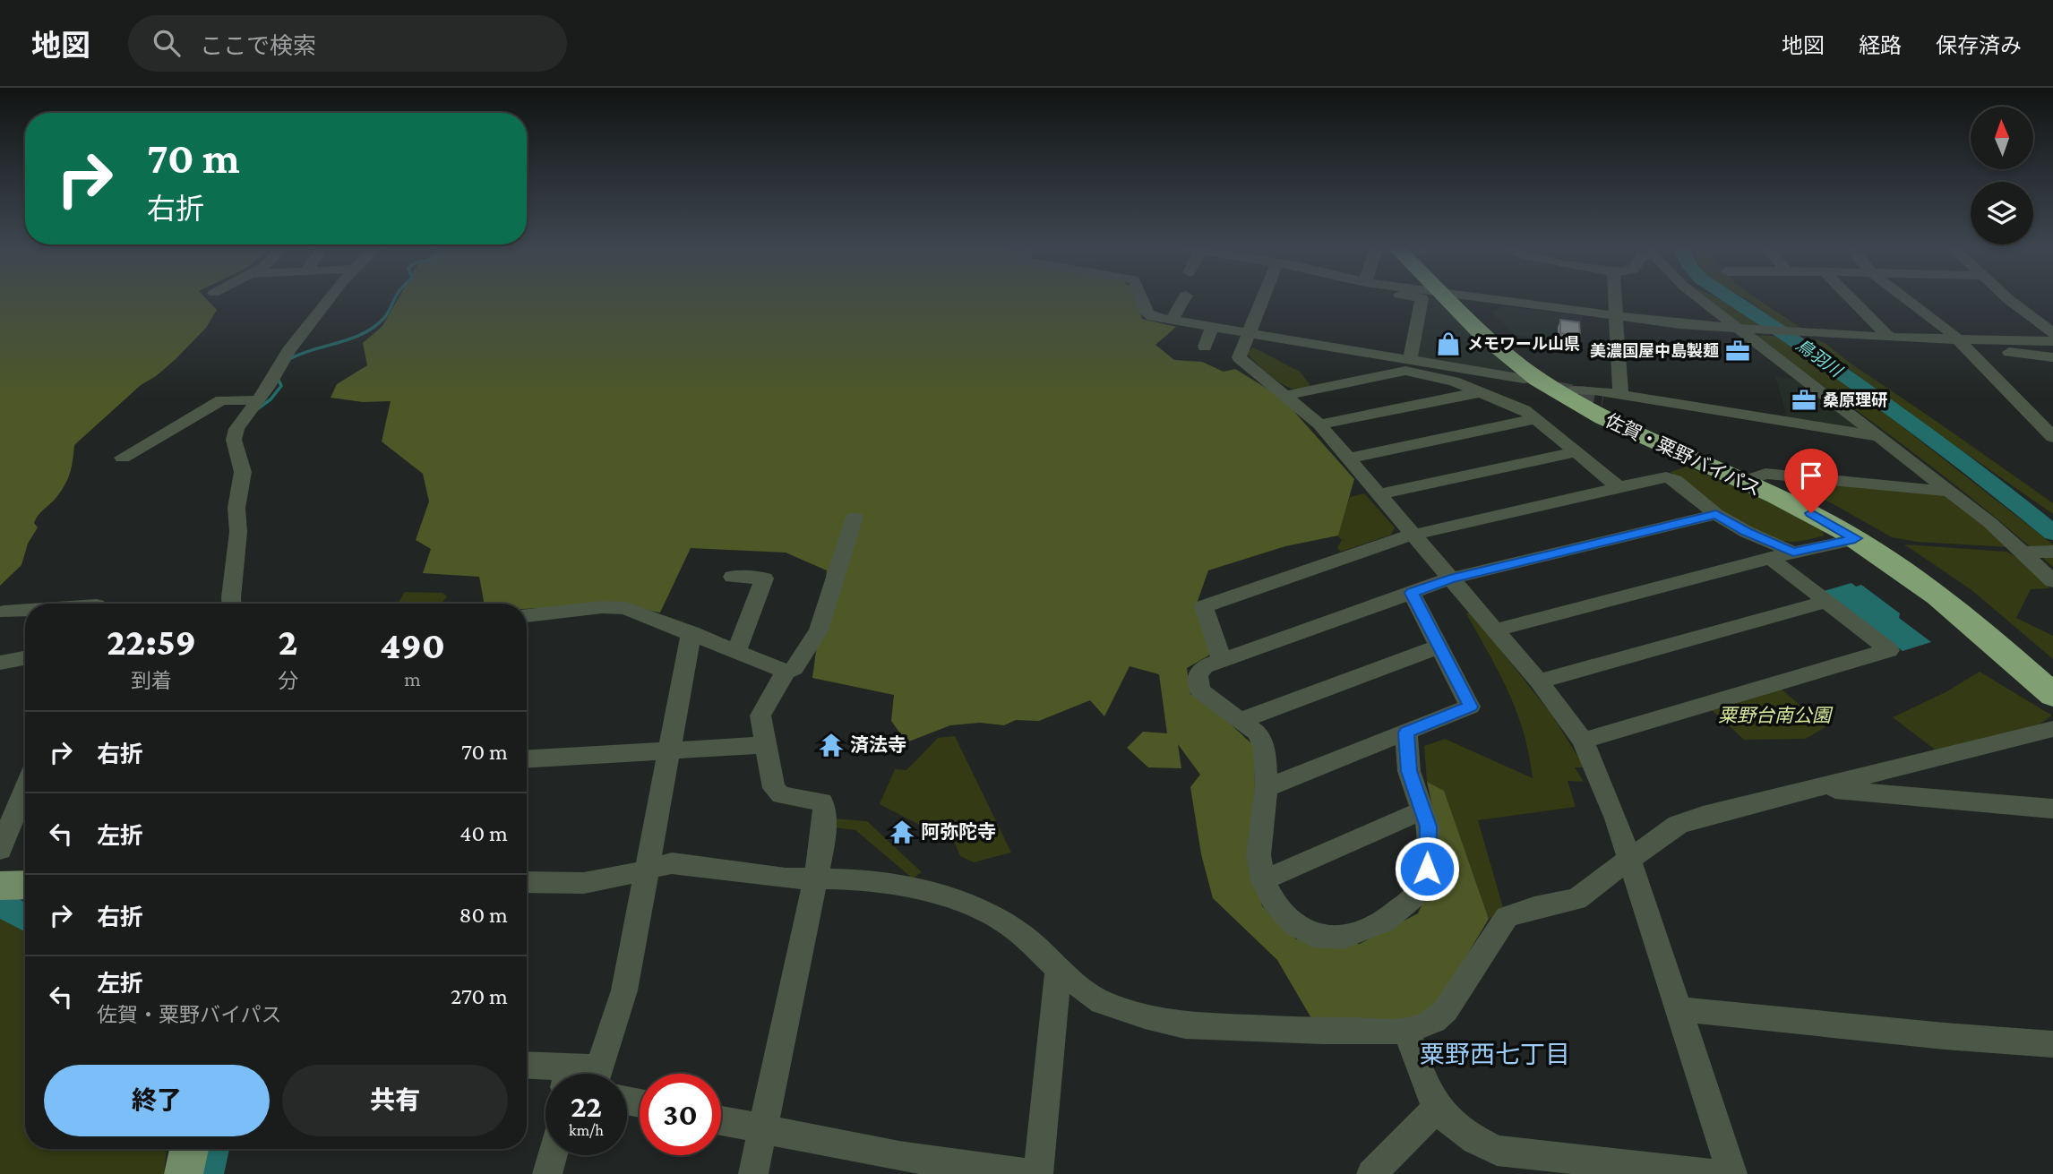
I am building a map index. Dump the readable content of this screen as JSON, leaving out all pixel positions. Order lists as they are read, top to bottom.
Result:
{
  "streets": {
    "highway": ["佐賀・粟野バイパス"]
  },
  "districts": ["粟野西七丁目"],
  "water": ["鳥羽川"],
  "parks": ["粟野台南公園"],
  "places": {
    "shop": ["メモワール山県"],
    "office": ["美濃国屋中島製麺", "桑原理研"],
    "temple": ["済法寺", "阿弥陀寺"]
  },
  "north": "top",
  "page": {
    "header": "地図",
    "search": "ここで検索",
    "nav": ["地図", "経路", "保存済み"],
    "turn": ["70 m", "右折"],
    "eta": [
      "22:59",
      "到着",
      "2",
      "分",
      "490",
      "m"
    ],
    "list": [
      {
        "name": "右折",
        "value": "70 m"
      },
      {
        "name": "左折",
        "value": "40 m"
      },
      {
        "name": "右折",
        "value": "80 m"
      },
      {
        "name": "左折",
        "note": "佐賀・粟野バイパス",
        "value": "270 m"
      }
    ],
    "buttons": ["終了", "共有"],
    "speed": "22 km/h",
    "limit": "30"
  }
}
